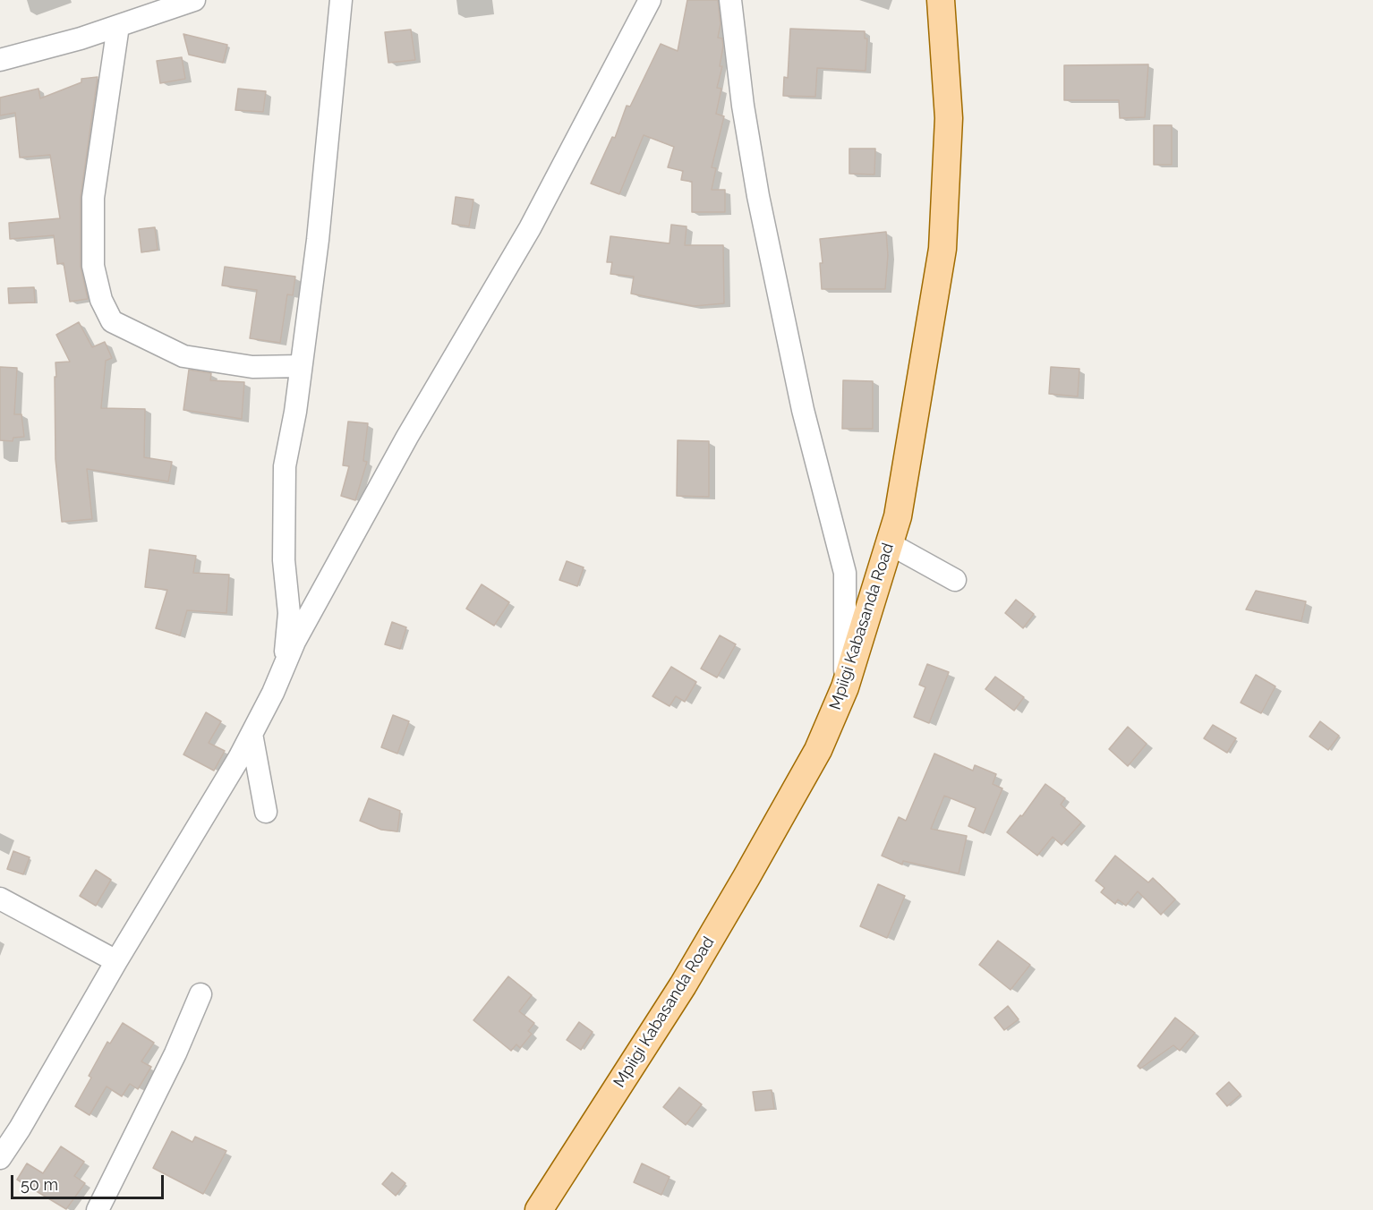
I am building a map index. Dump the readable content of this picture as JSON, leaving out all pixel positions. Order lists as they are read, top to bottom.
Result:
{
  "streets": {
    "main road": ["Mpiigi Kabasanda Road"]
  },
  "scale_bar": "50 m"
}
